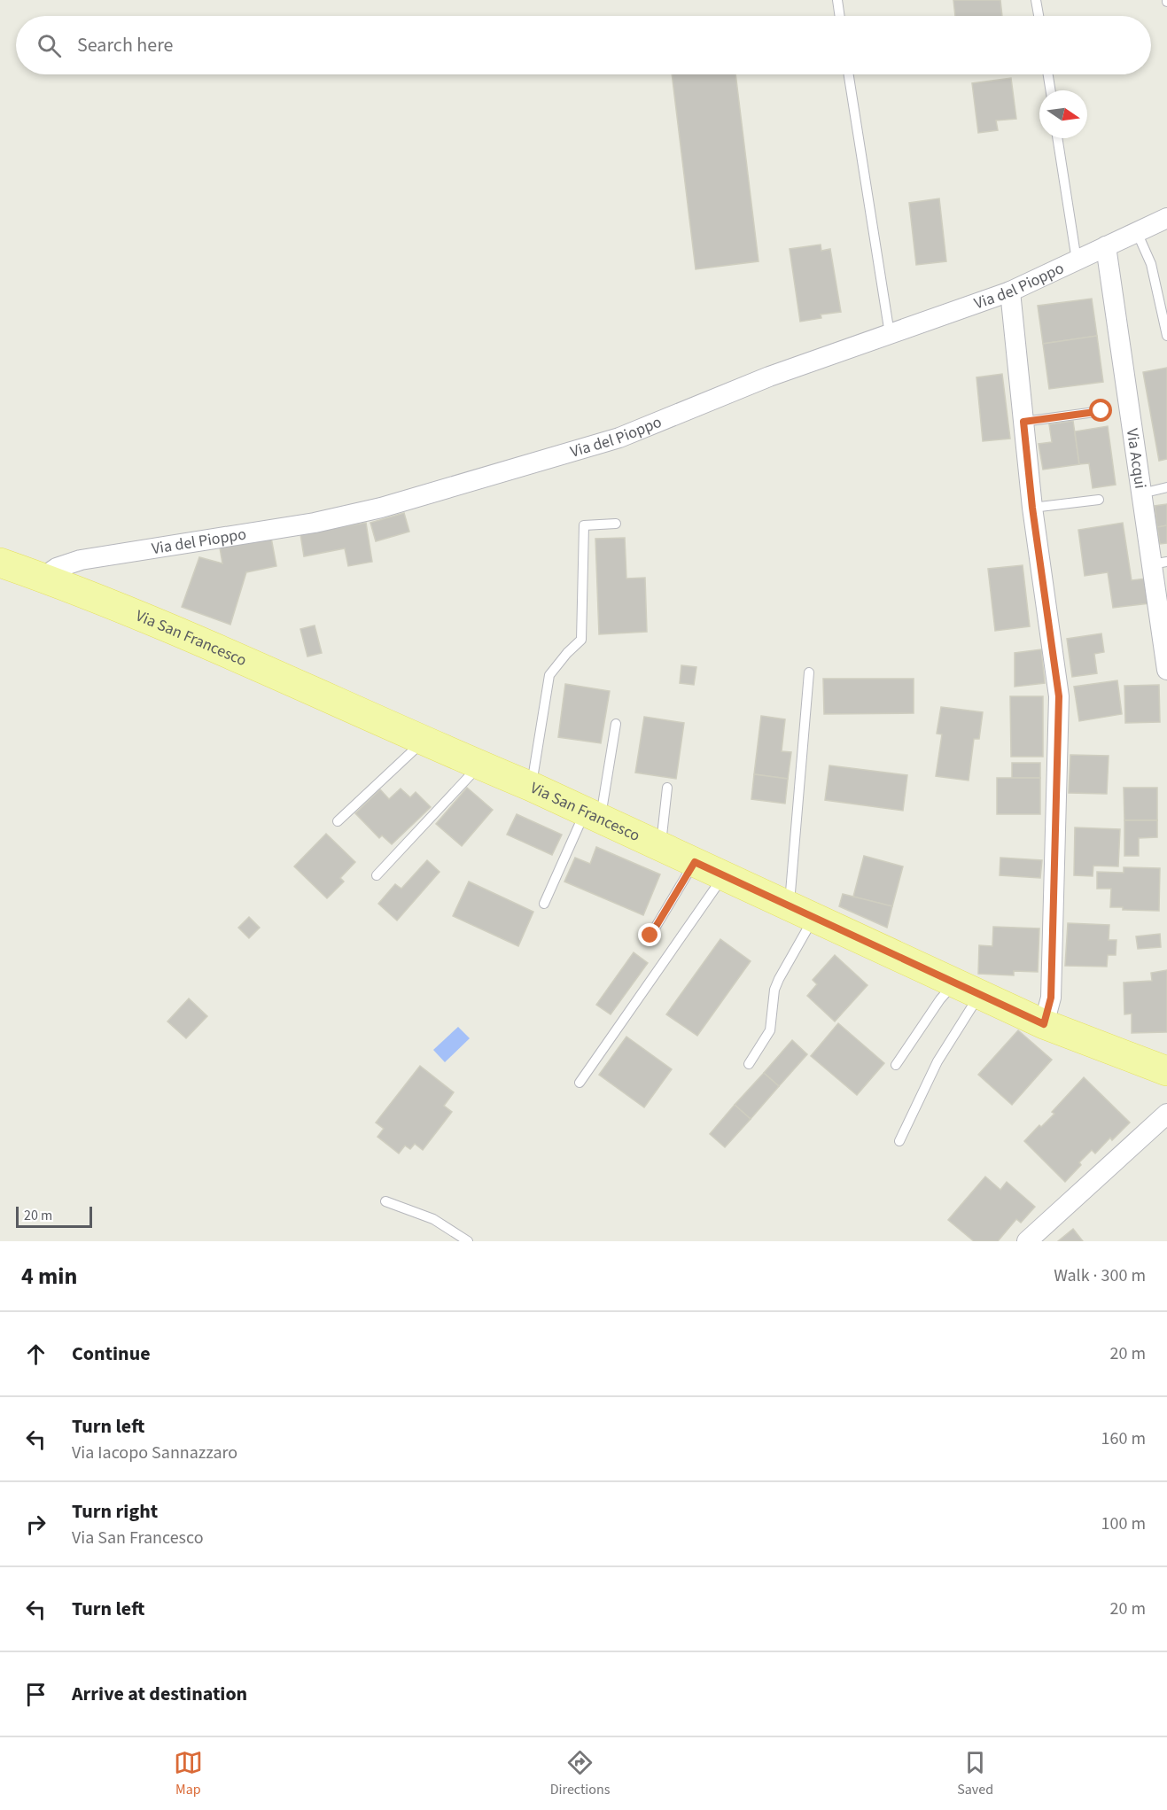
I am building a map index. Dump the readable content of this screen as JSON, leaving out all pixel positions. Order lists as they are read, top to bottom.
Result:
{
  "streets": {
    "main road": ["Via San Francesco"],
    "street": ["Via del Pioppo", "Via Acqui"]
  },
  "crossings": [
    ["Via del Pioppo", "Via Acqui"],
    ["Via del Pioppo", "Via San Francesco"]
  ],
  "scale_bar": "20 m",
  "north": "right",
  "page": {
    "search": "Search here",
    "scale": "20 m",
    "heading": ["4 min", "Walk · 300 m"],
    "list": [
      ["Continue", "20 m"],
      ["Turn left", "Via Iacopo Sannazzaro", "160 m"],
      ["Turn right", "Via San Francesco", "100 m"],
      ["Turn left", "20 m"],
      "Arrive at destination"
    ],
    "nav": ["Map", "Directions", "Saved"]
  }
}
